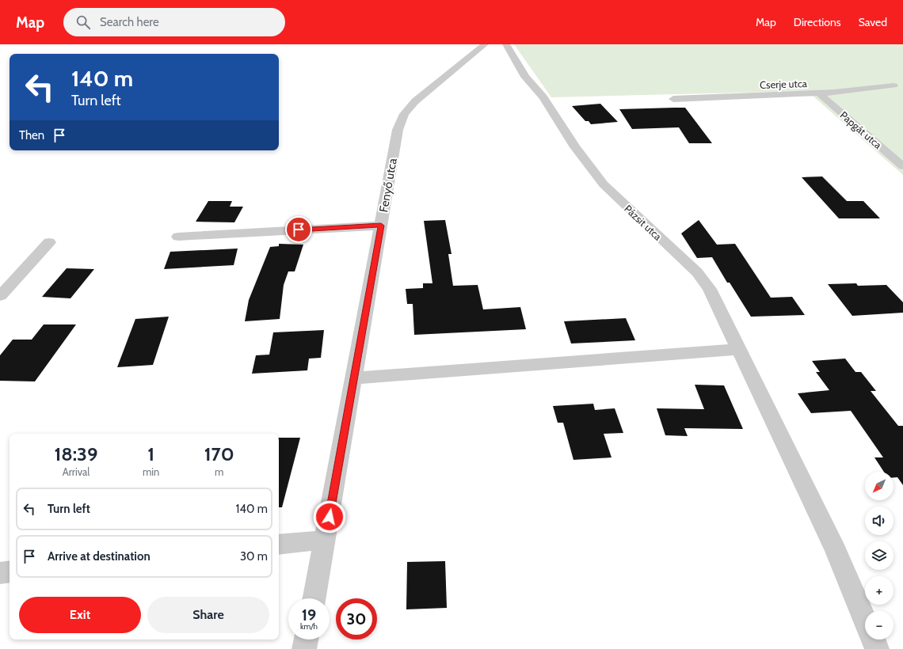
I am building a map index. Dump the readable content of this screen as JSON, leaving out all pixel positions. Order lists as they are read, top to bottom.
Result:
{
  "streets": {
    "street": [
      "Cserje utca",
      "Papgát utca",
      "Fenyő utca",
      "Pázsit utca"
    ]
  },
  "crossings": [
    ["Cserje utca", "Papgát utca"]
  ],
  "north": "bottom left",
  "page": {
    "header": "Map",
    "search": "Search here",
    "nav": ["Map", "Directions", "Saved"],
    "turn": ["140 m", "Turn left"],
    "then": "Then",
    "eta": [
      "18:39",
      "Arrival",
      "1",
      "min",
      "170",
      "m"
    ],
    "map_buttons": ["+", "−"],
    "list": [
      {
        "name": "Turn left",
        "value": "140 m"
      },
      {
        "name": "Arrive at destination",
        "value": "30 m"
      }
    ],
    "buttons": ["Exit", "Share"],
    "speed": "19 km/h",
    "limit": "30"
  }
}
